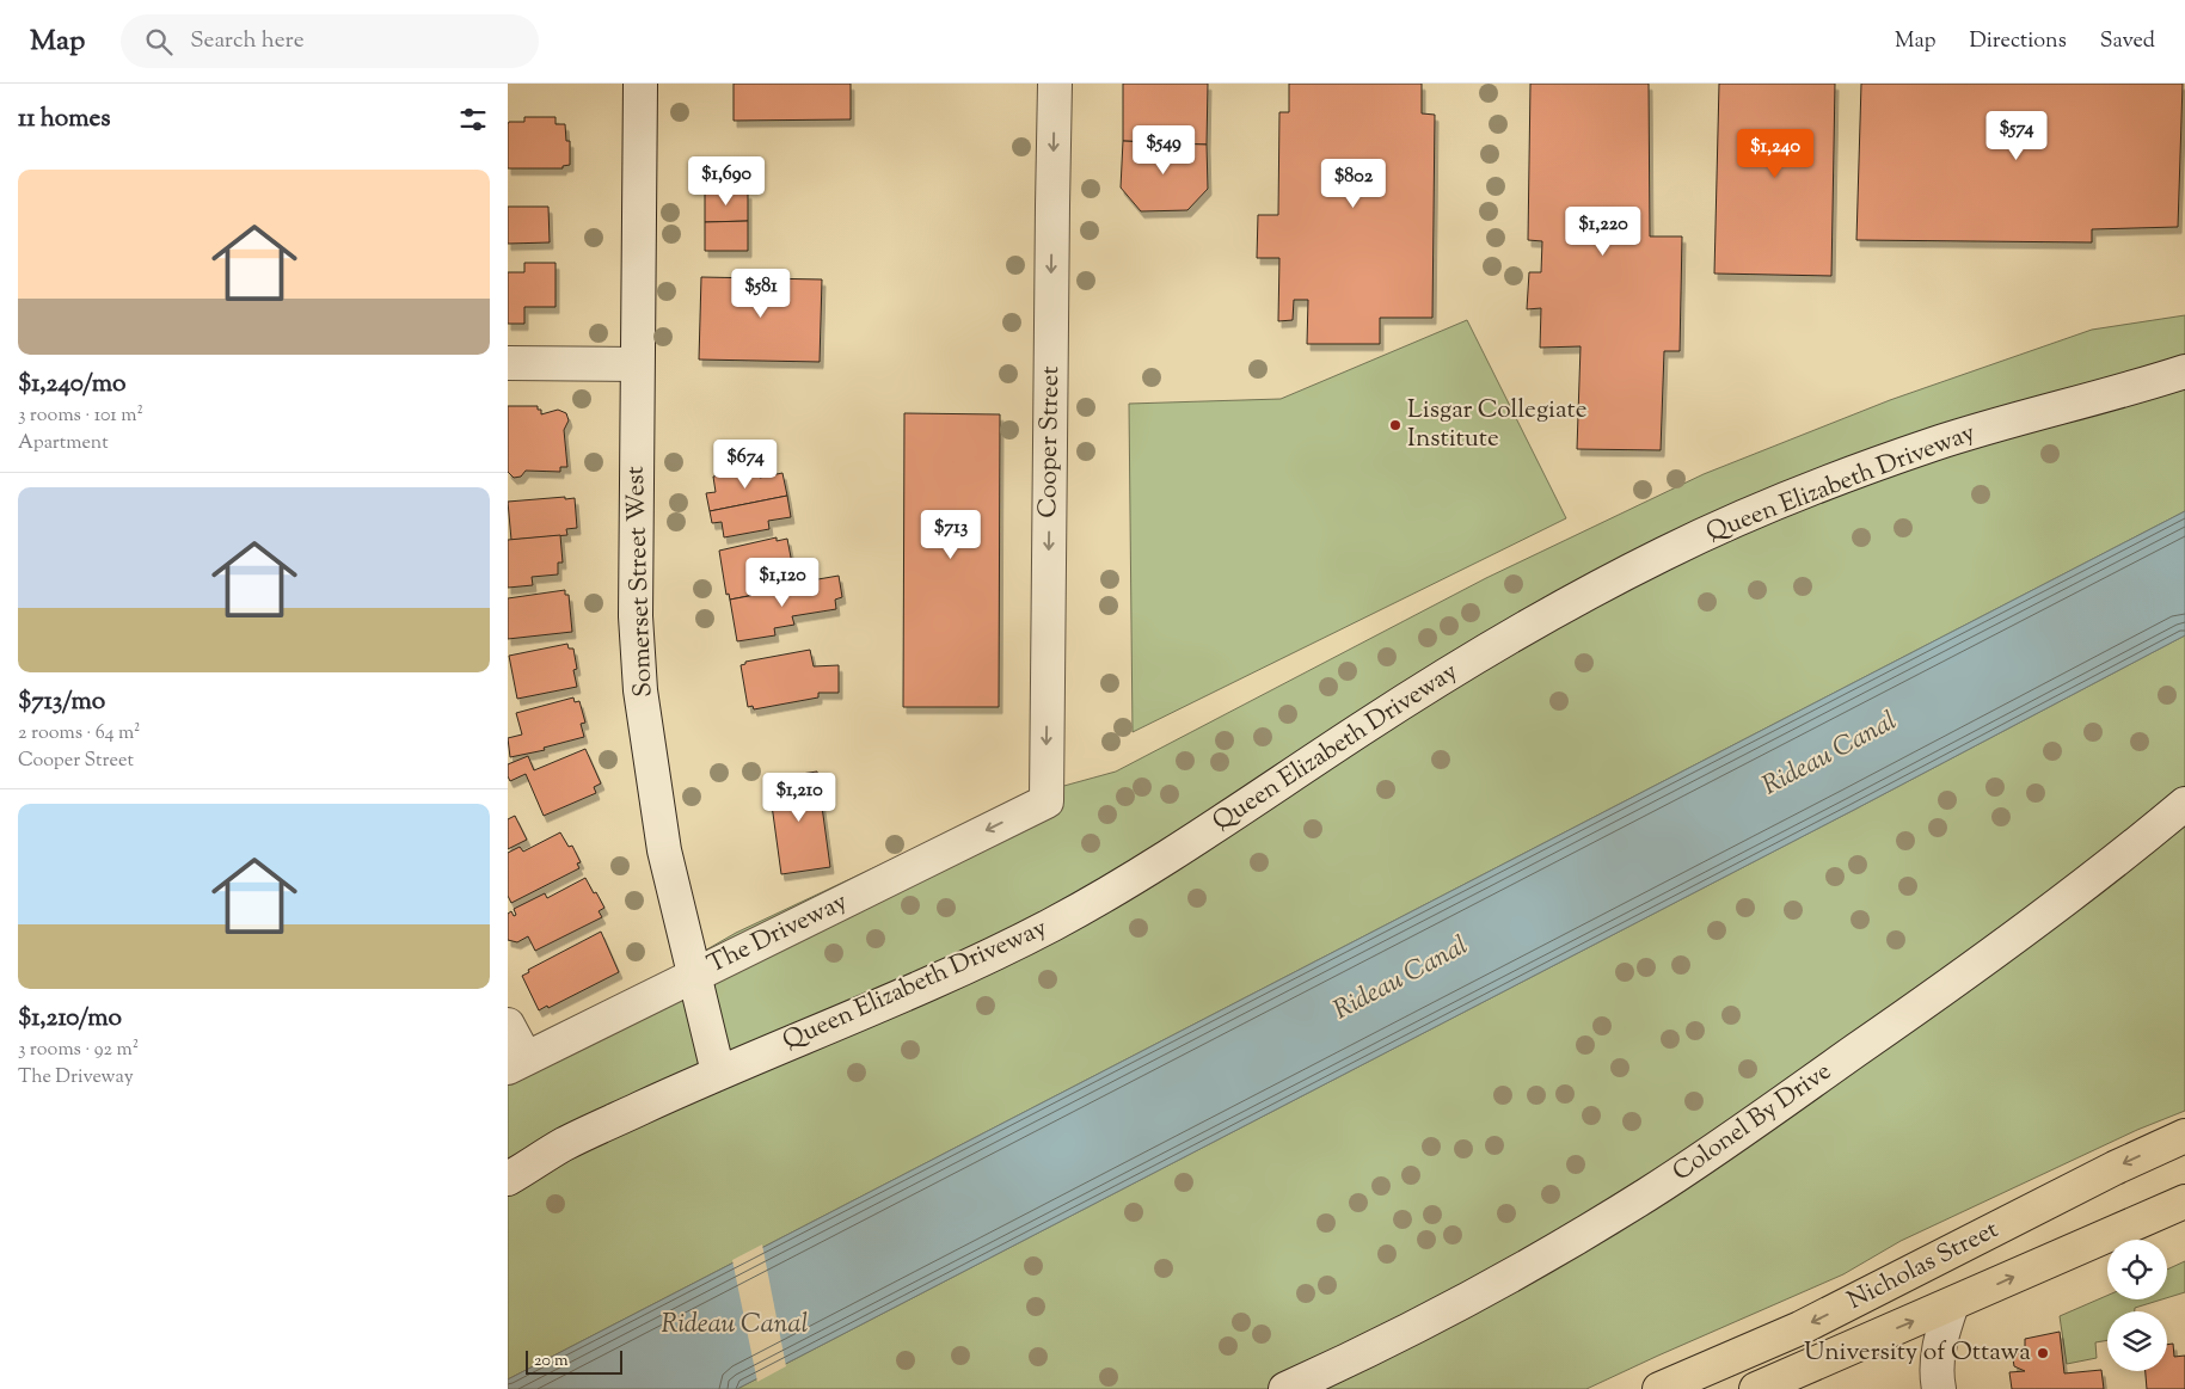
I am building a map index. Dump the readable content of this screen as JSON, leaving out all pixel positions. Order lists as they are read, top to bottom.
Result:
{
  "streets": {
    "main road": ["Nicholas Street"],
    "street": [
      "Cooper Street",
      "Queen Elizabeth Driveway",
      "Somerset Street West",
      "The Driveway",
      "Colonel By Drive"
    ]
  },
  "crossings": [
    ["Cooper Street", "The Driveway"],
    ["Queen Elizabeth Driveway", "Somerset Street West"],
    ["Somerset Street West", "The Driveway"]
  ],
  "one_way": ["Cooper Street", "The Driveway"],
  "water": ["Rideau Canal"],
  "places": ["Lisgar Collegiate Institute", "University of Ottawa"],
  "scale_bar": "20 m",
  "page": {
    "header": "Map",
    "search": "Search here",
    "nav": ["Map", "Directions", "Saved"],
    "heading": "11 homes",
    "price": [
      "$574",
      "$549",
      "$1,240",
      "$1,690",
      "$802",
      "$1,220",
      "$581",
      "$674",
      "$713",
      "$1,120",
      "$1,210"
    ],
    "list": [
      {
        "name": "$1,240/mo",
        "note": "3 rooms · 101 m² · Apartment"
      },
      {
        "name": "$713/mo",
        "note": "2 rooms · 64 m² · Cooper Street"
      },
      {
        "name": "$1,210/mo",
        "note": "3 rooms · 92 m² · The Driveway"
      }
    ],
    "scale": "20 m"
  }
}
